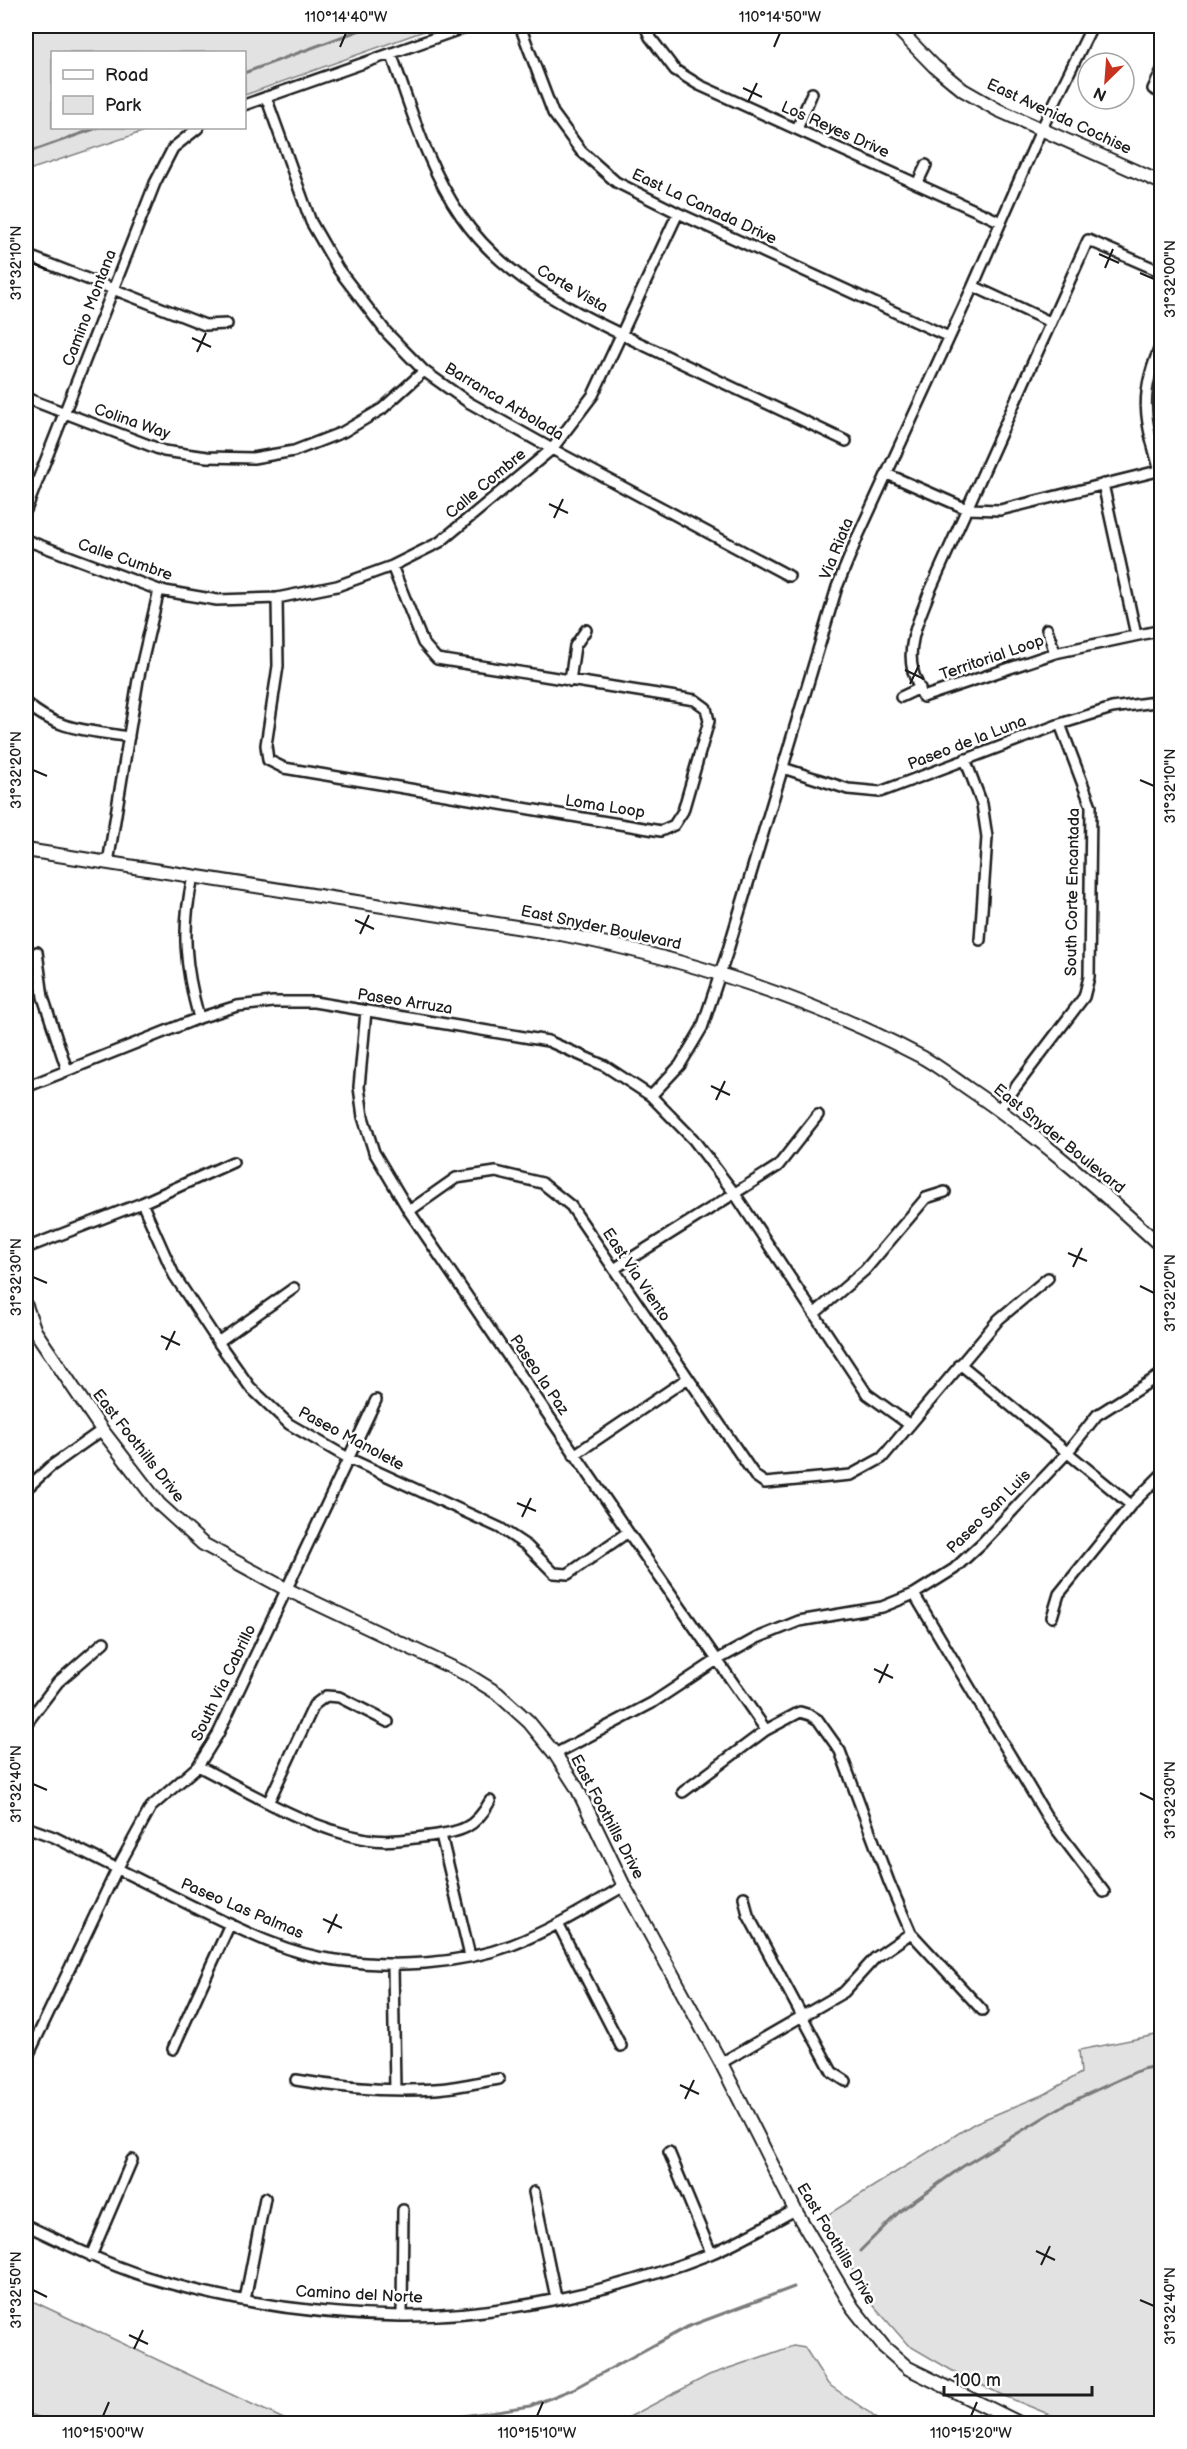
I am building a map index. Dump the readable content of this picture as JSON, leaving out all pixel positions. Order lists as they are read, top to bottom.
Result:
{
  "streets": {
    "street": [
      "East Avenida Cochise",
      "Los Reyes Drive",
      "East La Canada Drive",
      "Corte Vista",
      "Camino Montana",
      "Barranca Arbolada",
      "Colina Way",
      "Calle Combre",
      "Via Riata",
      "Calle Cumbre",
      "Territorial Loop",
      "Paseo de la Luna",
      "Loma Loop",
      "South Corte Encantada",
      "East Snyder Boulevard",
      "Paseo Arruza",
      "East Via Viento",
      "Paseo la Paz",
      "Paseo Manolete",
      "East Foothills Drive",
      "Paseo San Luis",
      "South Via Cabrillo",
      "Paseo Las Palmas",
      "Camino del Norte"
    ]
  },
  "crossings": [
    ["East Avenida Cochise", "Via Riata"],
    ["Los Reyes Drive", "Via Riata"],
    ["East La Canada Drive", "Calle Combre"],
    ["East La Canada Drive", "Via Riata"],
    ["Corte Vista", "Calle Combre"],
    ["Camino Montana", "Colina Way"],
    ["Barranca Arbolada", "Colina Way"],
    ["Barranca Arbolada", "Calle Combre"],
    ["Calle Combre", "Calle Cumbre"],
    ["Calle Combre", "Loma Loop"],
    ["Via Riata", "Paseo de la Luna"],
    ["Via Riata", "East Snyder Boulevard"],
    ["Via Riata", "Paseo Arruza"],
    ["Calle Cumbre", "Loma Loop"],
    ["Paseo de la Luna", "South Corte Encantada"],
    ["South Corte Encantada", "East Snyder Boulevard"],
    ["Paseo Arruza", "East Via Viento"],
    ["Paseo Arruza", "Paseo la Paz"],
    ["East Via Viento", "Paseo la Paz"],
    ["Paseo la Paz", "Paseo Manolete"],
    ["Paseo la Paz", "Paseo San Luis"],
    ["Paseo Manolete", "South Via Cabrillo"],
    ["East Foothills Drive", "Paseo San Luis"],
    ["East Foothills Drive", "South Via Cabrillo"],
    ["East Foothills Drive", "Paseo Las Palmas"],
    ["East Foothills Drive", "Camino del Norte"],
    ["South Via Cabrillo", "Paseo Las Palmas"]
  ],
  "legend": ["Road", "Park"],
  "scale_bar": "100 m",
  "north": "bottom left",
  "coordinates": [
    "110°14'40\"W",
    "110°14'50\"W",
    "31°32'10\"N",
    "31°32'00\"N",
    "31°32'20\"N",
    "31°32'30\"N",
    "31°32'40\"N",
    "31°32'50\"N",
    "110°15'00\"W",
    "110°15'10\"W",
    "110°15'20\"W"
  ]
}
